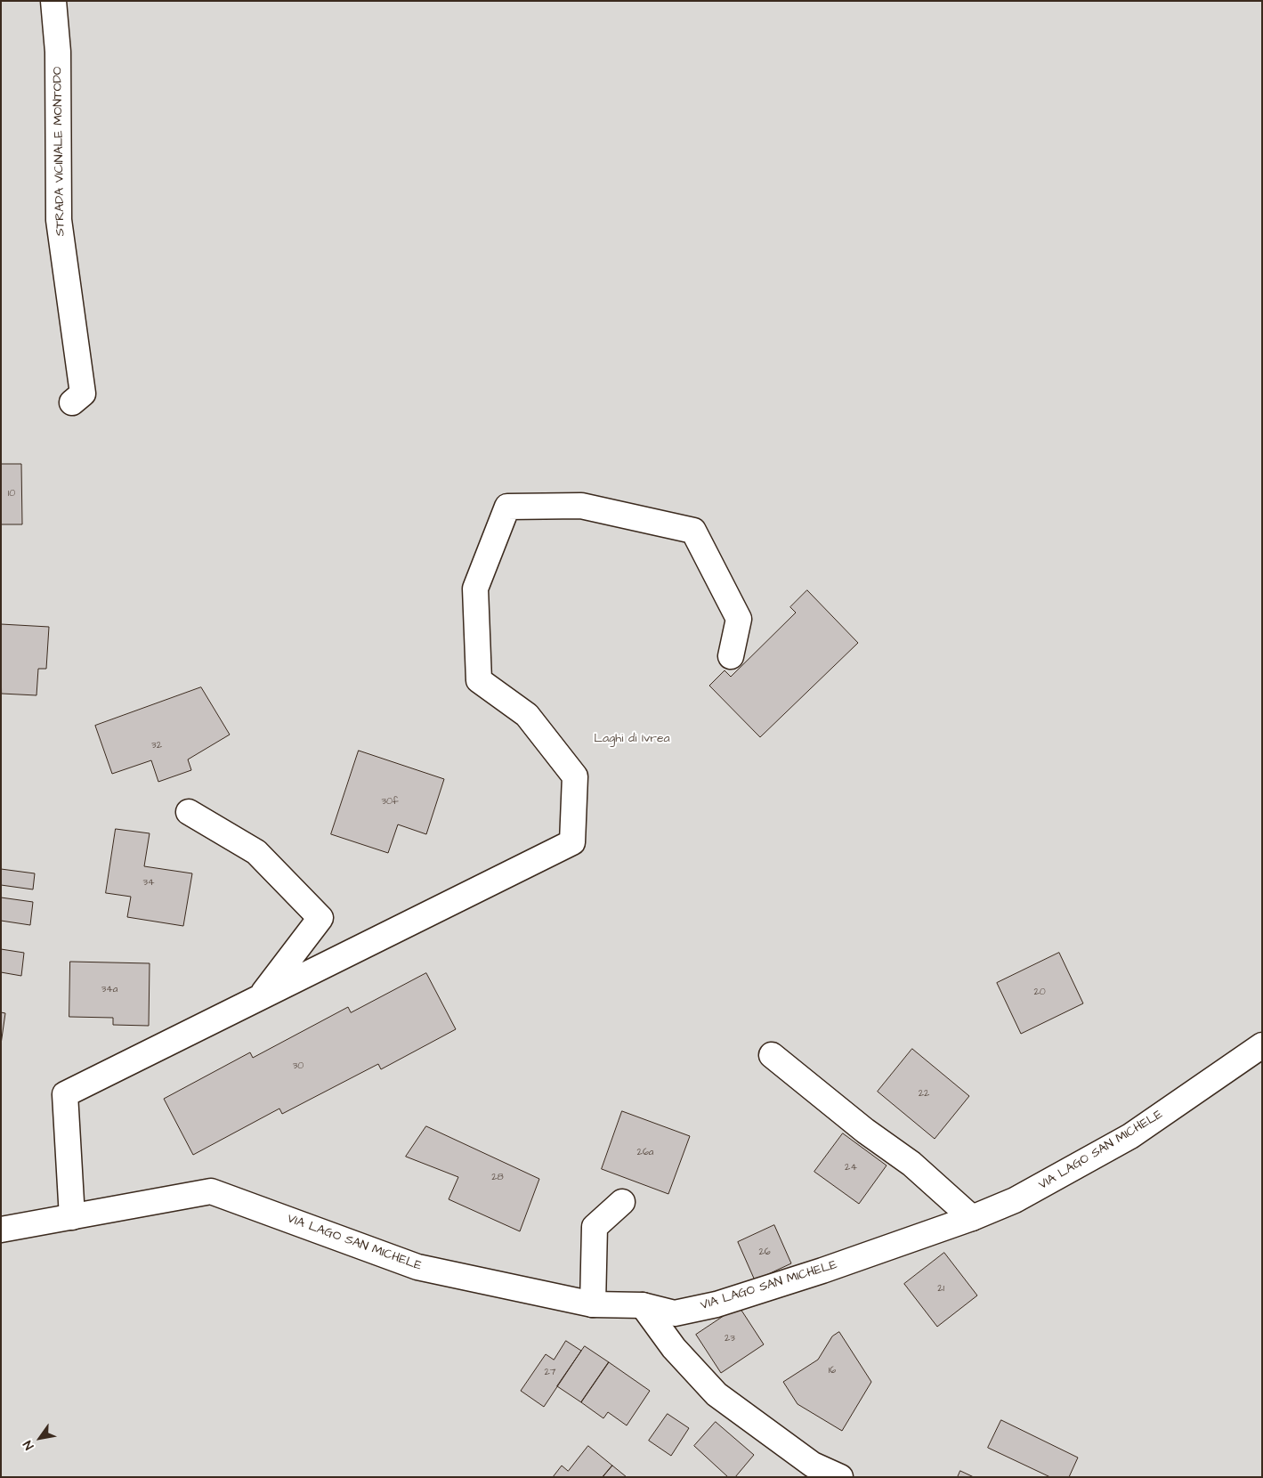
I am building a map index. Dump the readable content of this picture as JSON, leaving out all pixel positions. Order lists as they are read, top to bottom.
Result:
{
  "streets": {
    "street": ["STRADA VICINALE MONTODO", "VIA LAGO SAN MICHELE"]
  },
  "parks": ["Laghi di Ivrea"],
  "house_numbers": [
    "10",
    "32",
    "30f",
    "34",
    "34a",
    "20",
    "30",
    "22",
    "26a",
    "24",
    "28",
    "26",
    "21",
    "23",
    "16",
    "27"
  ],
  "north": "bottom left"
}
